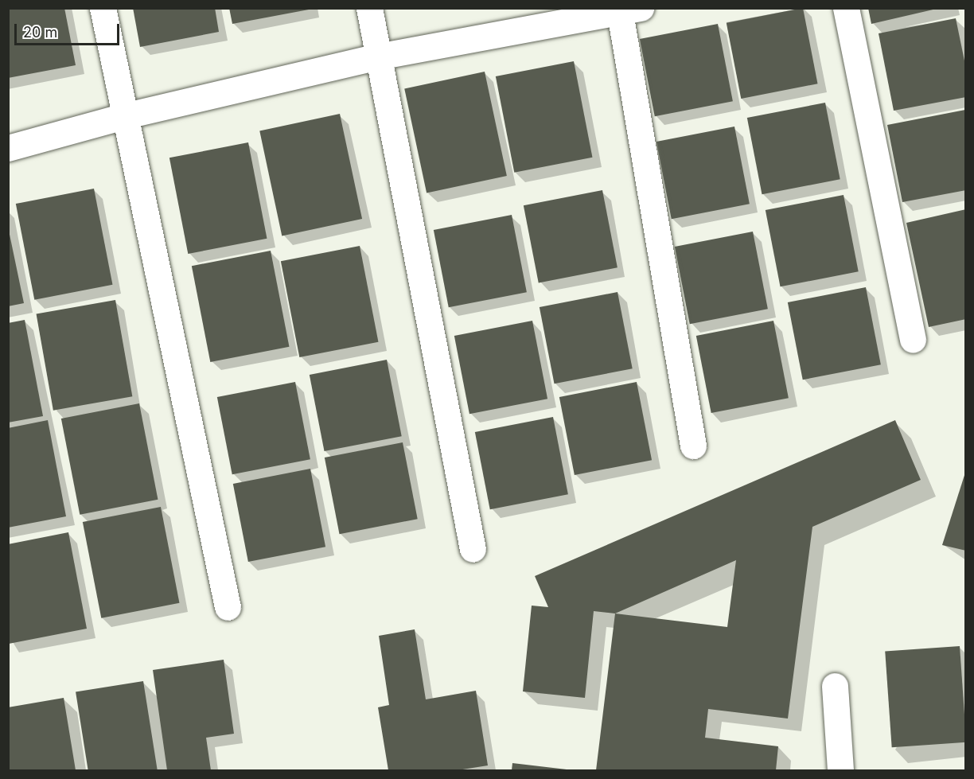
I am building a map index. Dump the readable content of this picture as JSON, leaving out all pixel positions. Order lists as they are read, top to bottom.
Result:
{
  "scale_bar": "20 m"
}
